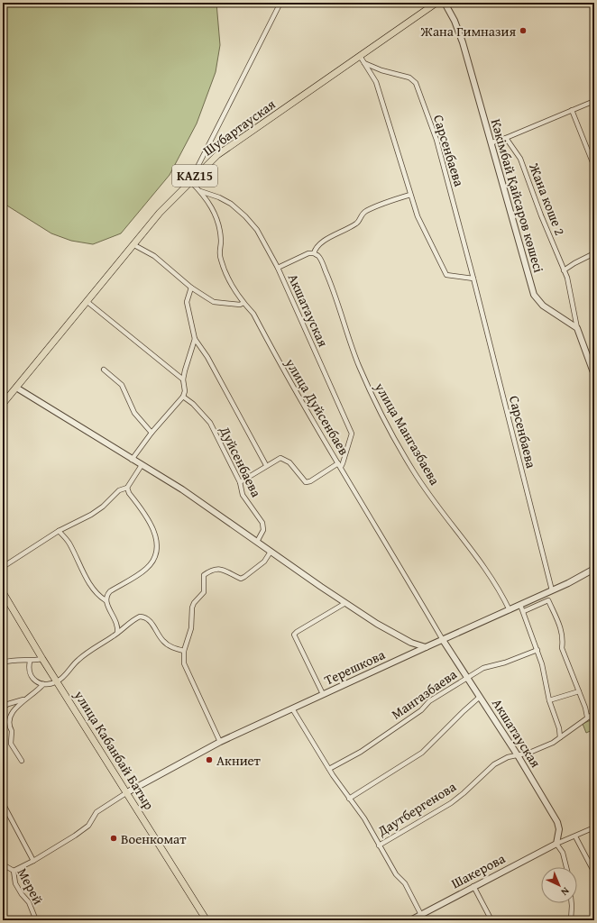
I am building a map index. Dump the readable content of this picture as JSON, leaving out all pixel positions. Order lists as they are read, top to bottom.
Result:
{
  "streets": {
    "main road": ["Шубартауская", "KAZ15", "улица Кабанбай Батыр"],
    "street": [
      "Сарсенбаева",
      "Кәкімбай Қайсаров көшесі",
      "Жана коше 2",
      "Акшатауская",
      "улица Дуйсенбаев",
      "улица Мангазбаева",
      "Дуйсенбаева",
      "Терешкова",
      "Мангазбаева",
      "Даутбергенова",
      "Шакерова",
      "Мерей"
    ]
  },
  "crossings": [
    ["Шубартауская", "улица Дуйсенбаев"],
    ["Сарсенбаева", "Терешкова"],
    ["Кәкімбай Қайсаров көшесі", "Жана коше 2"],
    ["Акшатауская", "улица Дуйсенбаев"],
    ["Акшатауская", "Терешкова"],
    ["Акшатауская", "Мангазбаева"],
    ["Акшатауская", "Даутбергенова"],
    ["Акшатауская", "Шакерова"],
    ["улица Дуйсенбаев", "Терешкова"],
    ["улица Мангазбаева", "Терешкова"],
    ["Терешкова", "улица Кабанбай Батыр"]
  ],
  "places": ["Жана Гимназия", "Акниет", "Военкомат"],
  "north": "bottom right"
}
